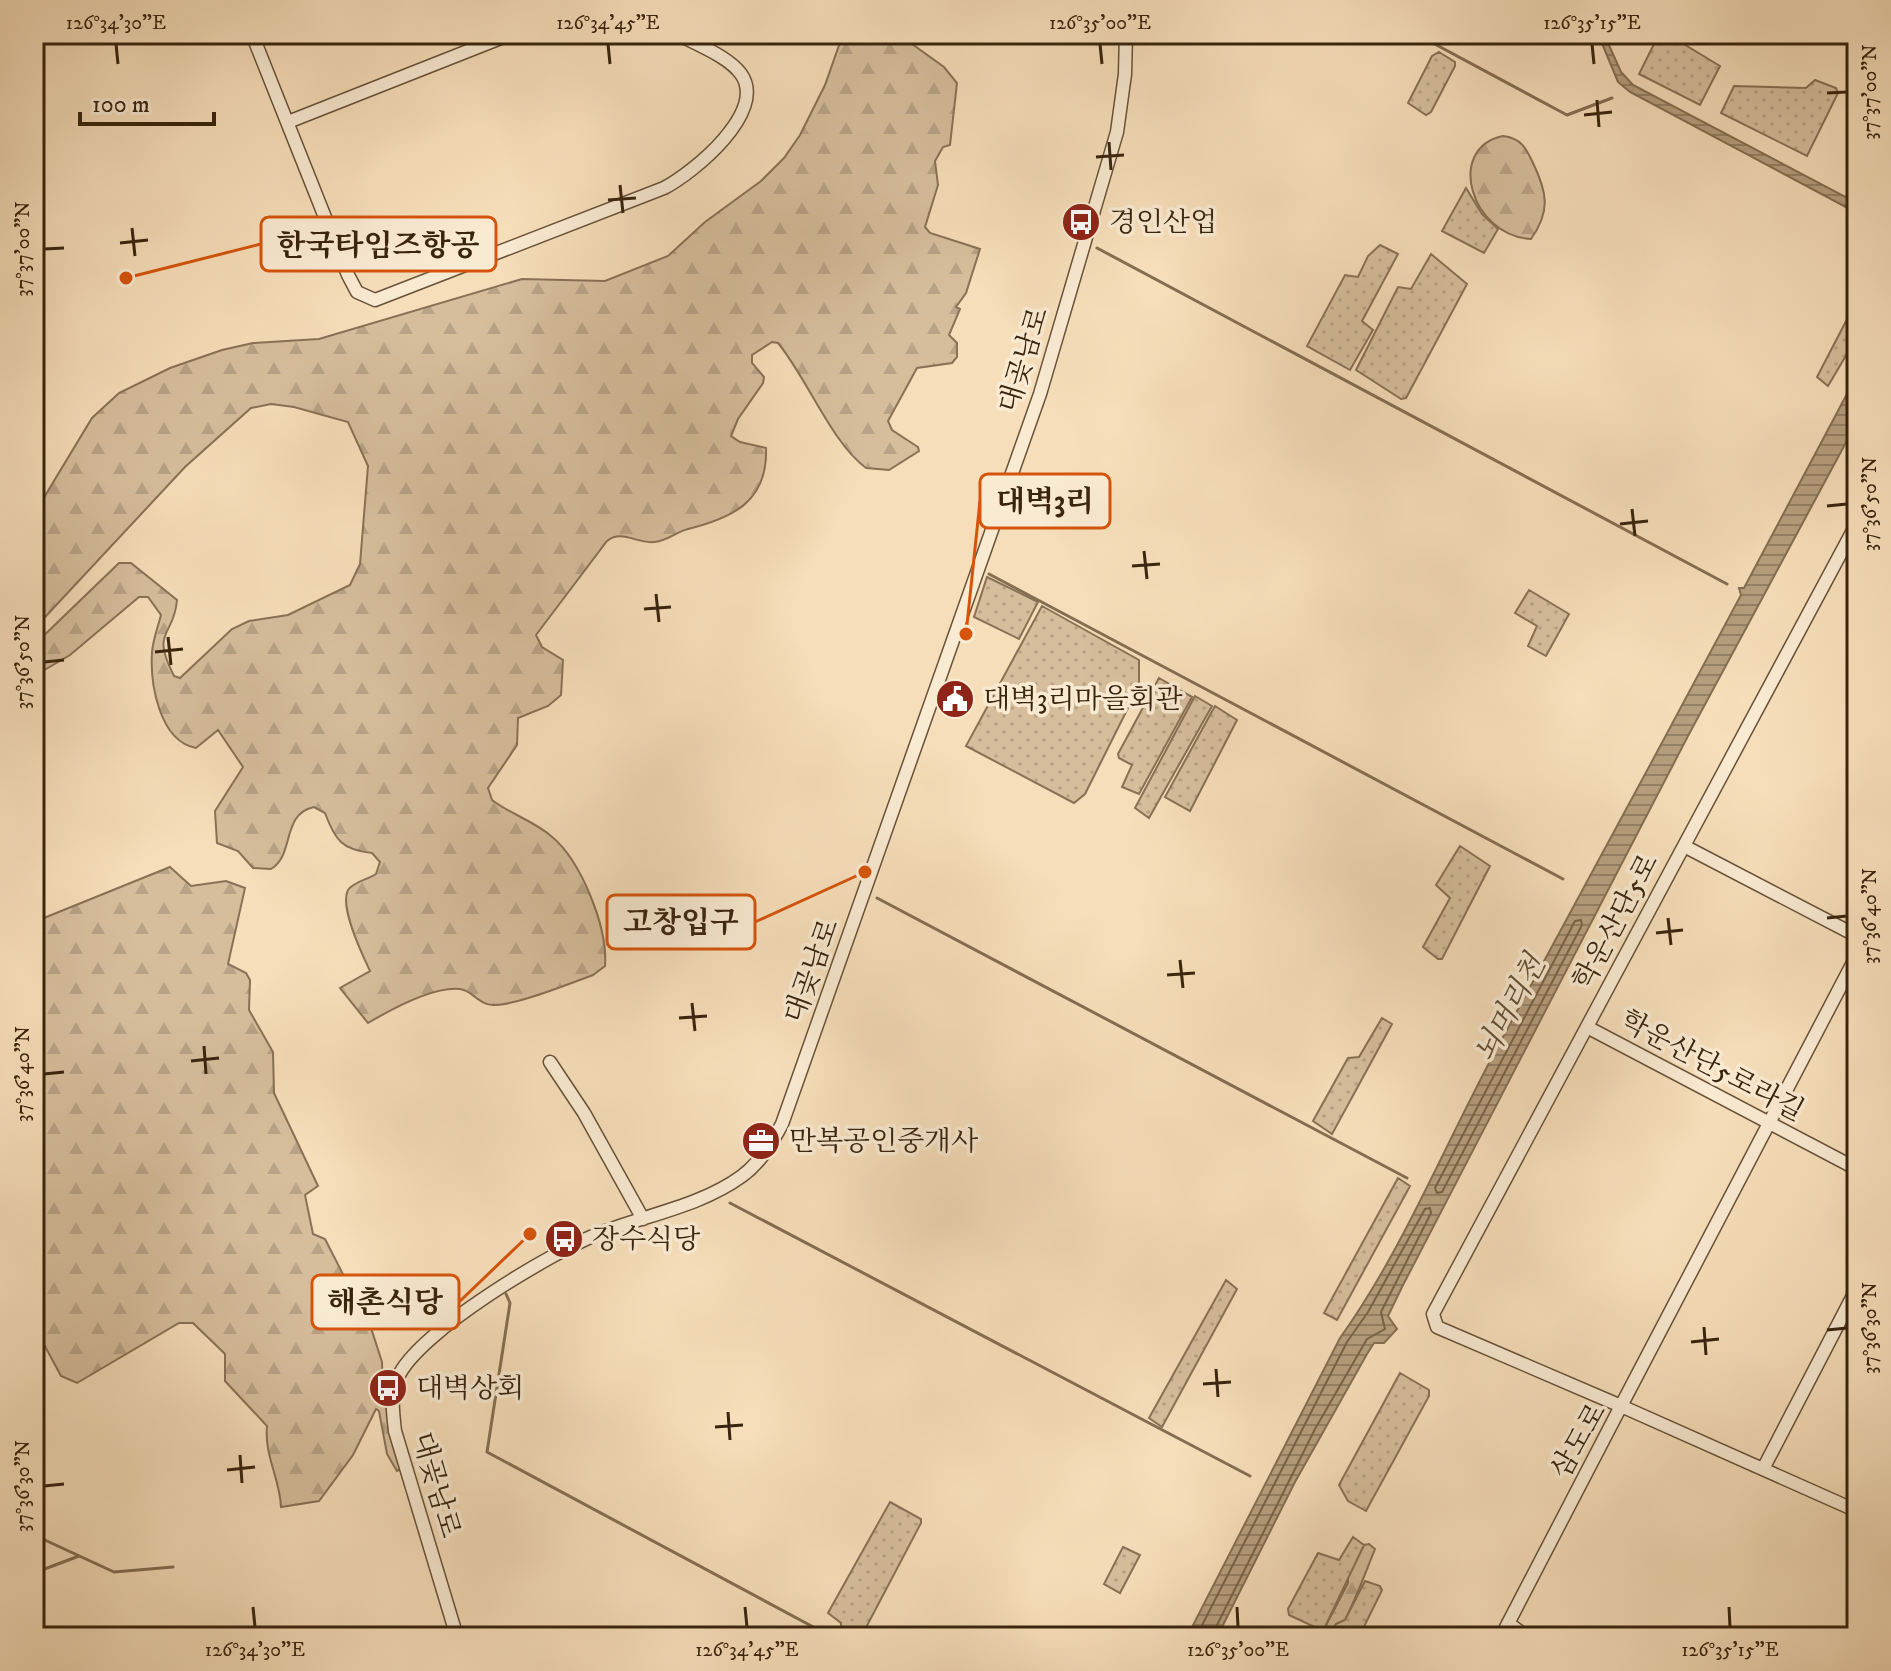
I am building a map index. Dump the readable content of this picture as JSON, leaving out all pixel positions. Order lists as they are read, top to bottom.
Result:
{
  "streets": {
    "street": [
      "대곶남로",
      "학운산단5로",
      "학운산단5로라길",
      "삼도로"
    ]
  },
  "crossings": [
    ["학운산단5로", "학운산단5로라길"],
    ["학운산단5로", "삼도로"]
  ],
  "water": ["뇌머리천"],
  "places": {
    "bus stop": ["경인산업", "장수식당", "대벽상회"],
    "other": [
      "한국타임즈항공",
      "대벽3리",
      "고창입구",
      "해촌식당"
    ],
    "public building": ["대벽3리마을회관"],
    "office": ["만복공인중개사"]
  },
  "scale_bar": "100 m",
  "coordinates": [
    "126°34'30\"E",
    "126°34'45\"E",
    "126°35'00\"E",
    "126°35'15\"E",
    "37°37'00\"N",
    "37°36'50\"N",
    "37°36'40\"N",
    "37°36'30\"N"
  ]
}
